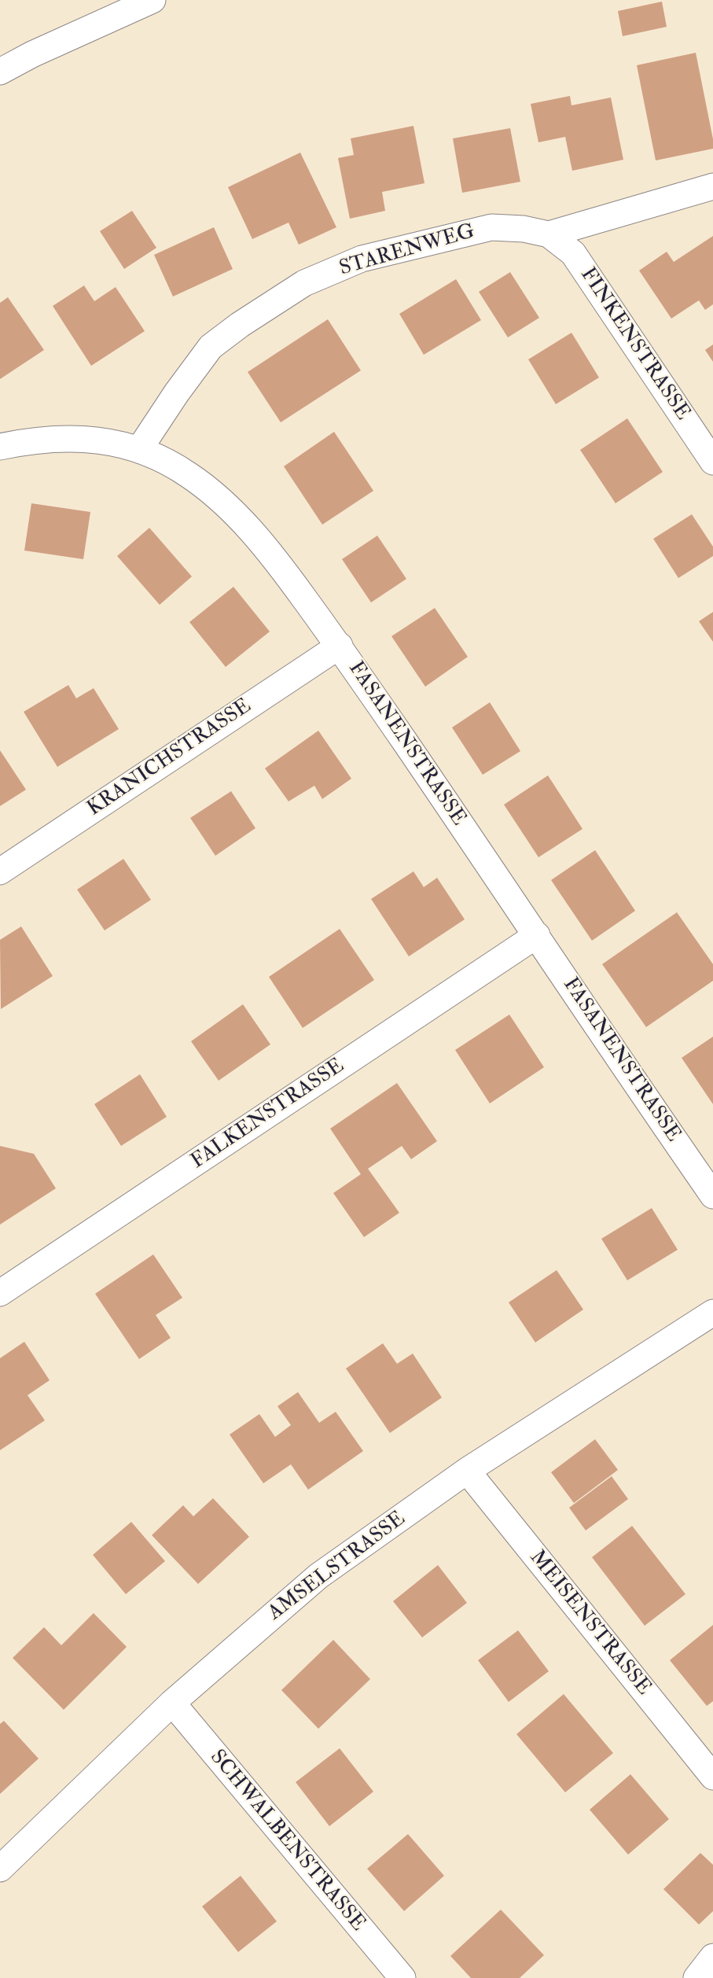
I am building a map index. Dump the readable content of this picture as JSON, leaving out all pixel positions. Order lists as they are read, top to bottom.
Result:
{
  "streets": {
    "street": [
      "STARENWEG",
      "FINKENSTRASSE",
      "FASANENSTRASSE",
      "KRANICHSTRASSE",
      "FALKENSTRASSE",
      "AMSELSTRASSE",
      "MEISENSTRASSE",
      "SCHWALBENSTRASSE"
    ]
  },
  "crossings": [
    ["STARENWEG", "FINKENSTRASSE"],
    ["STARENWEG", "FASANENSTRASSE"],
    ["FASANENSTRASSE", "KRANICHSTRASSE"],
    ["FASANENSTRASSE", "FALKENSTRASSE"],
    ["AMSELSTRASSE", "MEISENSTRASSE"],
    ["AMSELSTRASSE", "SCHWALBENSTRASSE"]
  ]
}
